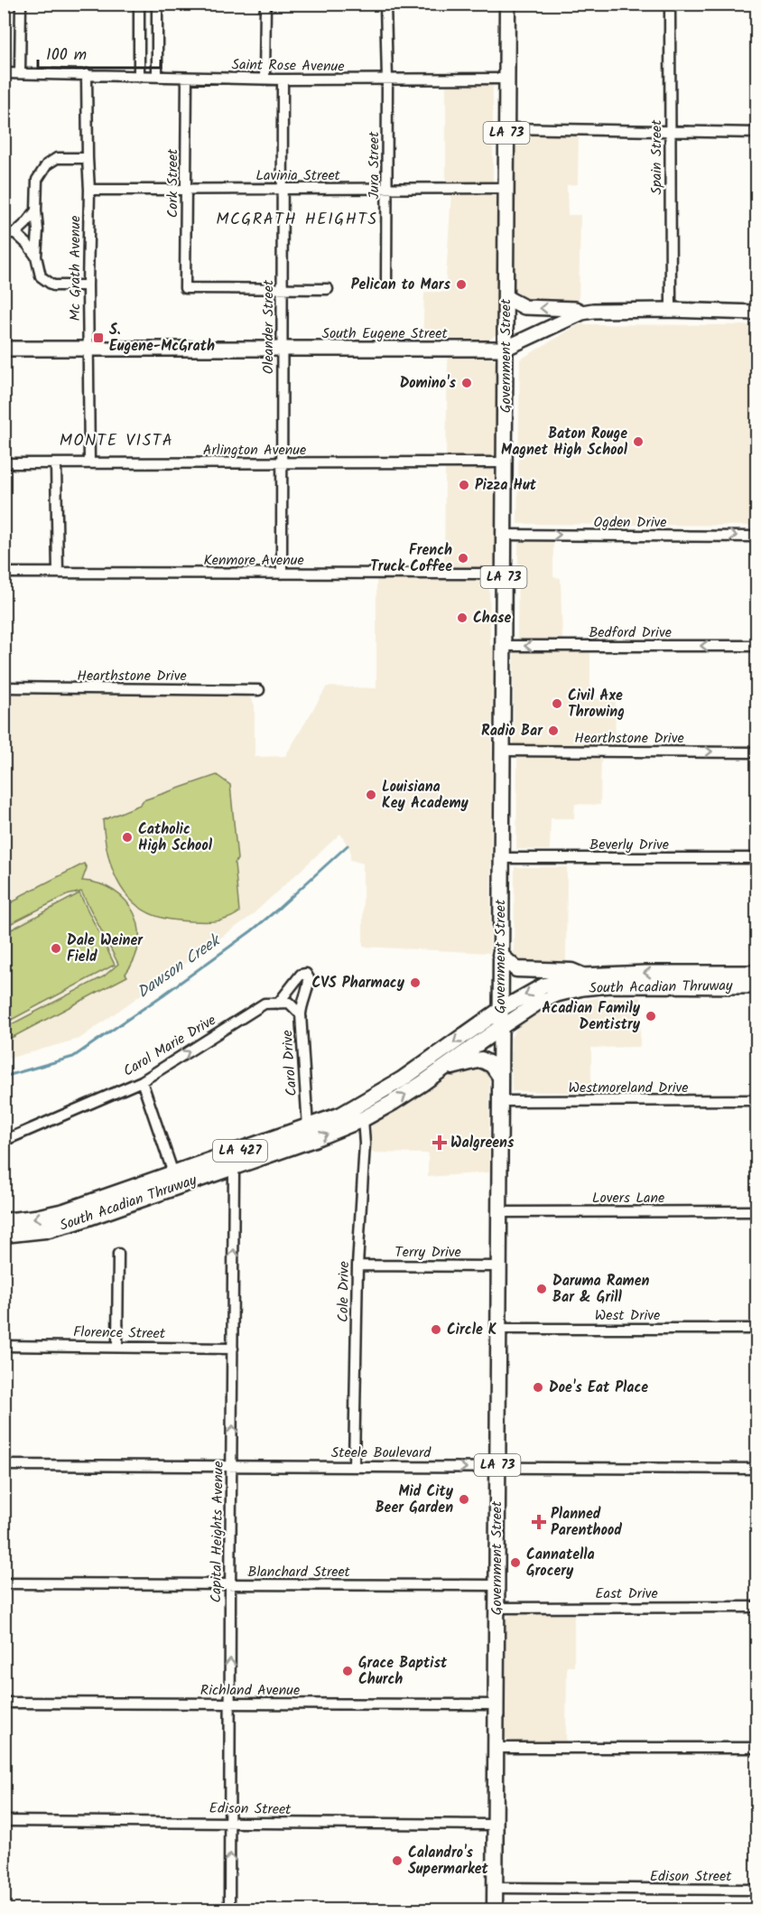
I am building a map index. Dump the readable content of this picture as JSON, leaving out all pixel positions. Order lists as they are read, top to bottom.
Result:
{
  "streets": {
    "main road": [
      "LA 73",
      "Government Street",
      "South Acadian Thruway",
      "LA 427"
    ],
    "street": [
      "Saint Rose Avenue",
      "Spain Street",
      "Jura Street",
      "Lavinia Street",
      "Cork Street",
      "Mc Grath Avenue",
      "Oleander Street",
      "South Eugene Street",
      "Arlington Avenue",
      "Ogden Drive",
      "Kenmore Avenue",
      "Bedford Drive",
      "Hearthstone Drive",
      "Beverly Drive",
      "Carol Marie Drive",
      "Carol Drive",
      "Westmoreland Drive",
      "Lovers Lane",
      "Terry Drive",
      "Cole Drive",
      "West Drive",
      "Florence Street",
      "Steele Boulevard",
      "Capital Heights Avenue",
      "Blanchard Street",
      "East Drive",
      "Richland Avenue",
      "Edison Street"
    ]
  },
  "crossings": [
    ["Saint Rose Avenue", "Jura Street"],
    ["Saint Rose Avenue", "Cork Street"],
    ["Saint Rose Avenue", "Mc Grath Avenue"],
    ["Saint Rose Avenue", "Oleander Street"],
    ["Saint Rose Avenue", "Government Street"],
    ["Spain Street", "South Eugene Street"],
    ["Jura Street", "Lavinia Street"],
    ["Lavinia Street", "Cork Street"],
    ["Lavinia Street", "Mc Grath Avenue"],
    ["Lavinia Street", "Oleander Street"],
    ["Lavinia Street", "Government Street"],
    ["Cork Street", "Oleander Street"],
    ["Mc Grath Avenue", "South Eugene Street"],
    ["Mc Grath Avenue", "Arlington Avenue"],
    ["Oleander Street", "South Eugene Street"],
    ["Oleander Street", "Arlington Avenue"],
    ["Oleander Street", "Kenmore Avenue"],
    ["South Eugene Street", "Government Street"],
    ["Government Street", "Arlington Avenue"],
    ["Government Street", "Ogden Drive"],
    ["Government Street", "Kenmore Avenue"],
    ["Government Street", "Bedford Drive"],
    ["Government Street", "Hearthstone Drive"],
    ["Government Street", "Beverly Drive"],
    ["Government Street", "South Acadian Thruway"],
    ["Government Street", "Westmoreland Drive"],
    ["Government Street", "Lovers Lane"],
    ["Government Street", "Terry Drive"],
    ["Government Street", "West Drive"],
    ["Government Street", "Steele Boulevard"],
    ["Government Street", "Blanchard Street"],
    ["Government Street", "East Drive"],
    ["Government Street", "Richland Avenue"],
    ["Government Street", "Edison Street"],
    ["South Acadian Thruway", "Carol Drive"],
    ["South Acadian Thruway", "Cole Drive"],
    ["South Acadian Thruway", "Capital Heights Avenue"],
    ["Carol Marie Drive", "Carol Drive"],
    ["Terry Drive", "Cole Drive"],
    ["Cole Drive", "Steele Boulevard"],
    ["Florence Street", "Capital Heights Avenue"],
    ["Steele Boulevard", "Capital Heights Avenue"],
    ["Capital Heights Avenue", "Blanchard Street"],
    ["Capital Heights Avenue", "Richland Avenue"],
    ["Capital Heights Avenue", "Edison Street"]
  ],
  "one_way": [
    "Ogden Drive",
    "Bedford Drive",
    "Hearthstone Drive",
    "Carol Marie Drive",
    "Capital Heights Avenue"
  ],
  "districts": ["MCGRATH HEIGHTS", "MONTE VISTA"],
  "water": ["Dawson Creek"],
  "places": {
    "other": [
      "Pelican to Mars",
      "Domino's",
      "Baton Rouge Magnet High School",
      "Pizza Hut",
      "French Truck Coffee",
      "Chase",
      "Civil Axe Throwing",
      "Radio Bar",
      "Louisiana Key Academy",
      "Catholic High School",
      "Dale Weiner Field",
      "CVS Pharmacy",
      "Acadian Family Dentistry",
      "Daruma Ramen Bar & Grill",
      "Circle K",
      "Doe's Eat Place",
      "Mid City Beer Garden",
      "Cannatella Grocery",
      "Grace Baptist Church",
      "Calandro's Supermarket"
    ],
    "transit": ["S. Eugene-McGrath"],
    "health": ["Walgreens", "Planned Parenthood"]
  },
  "scale_bar": "100 m"
}
